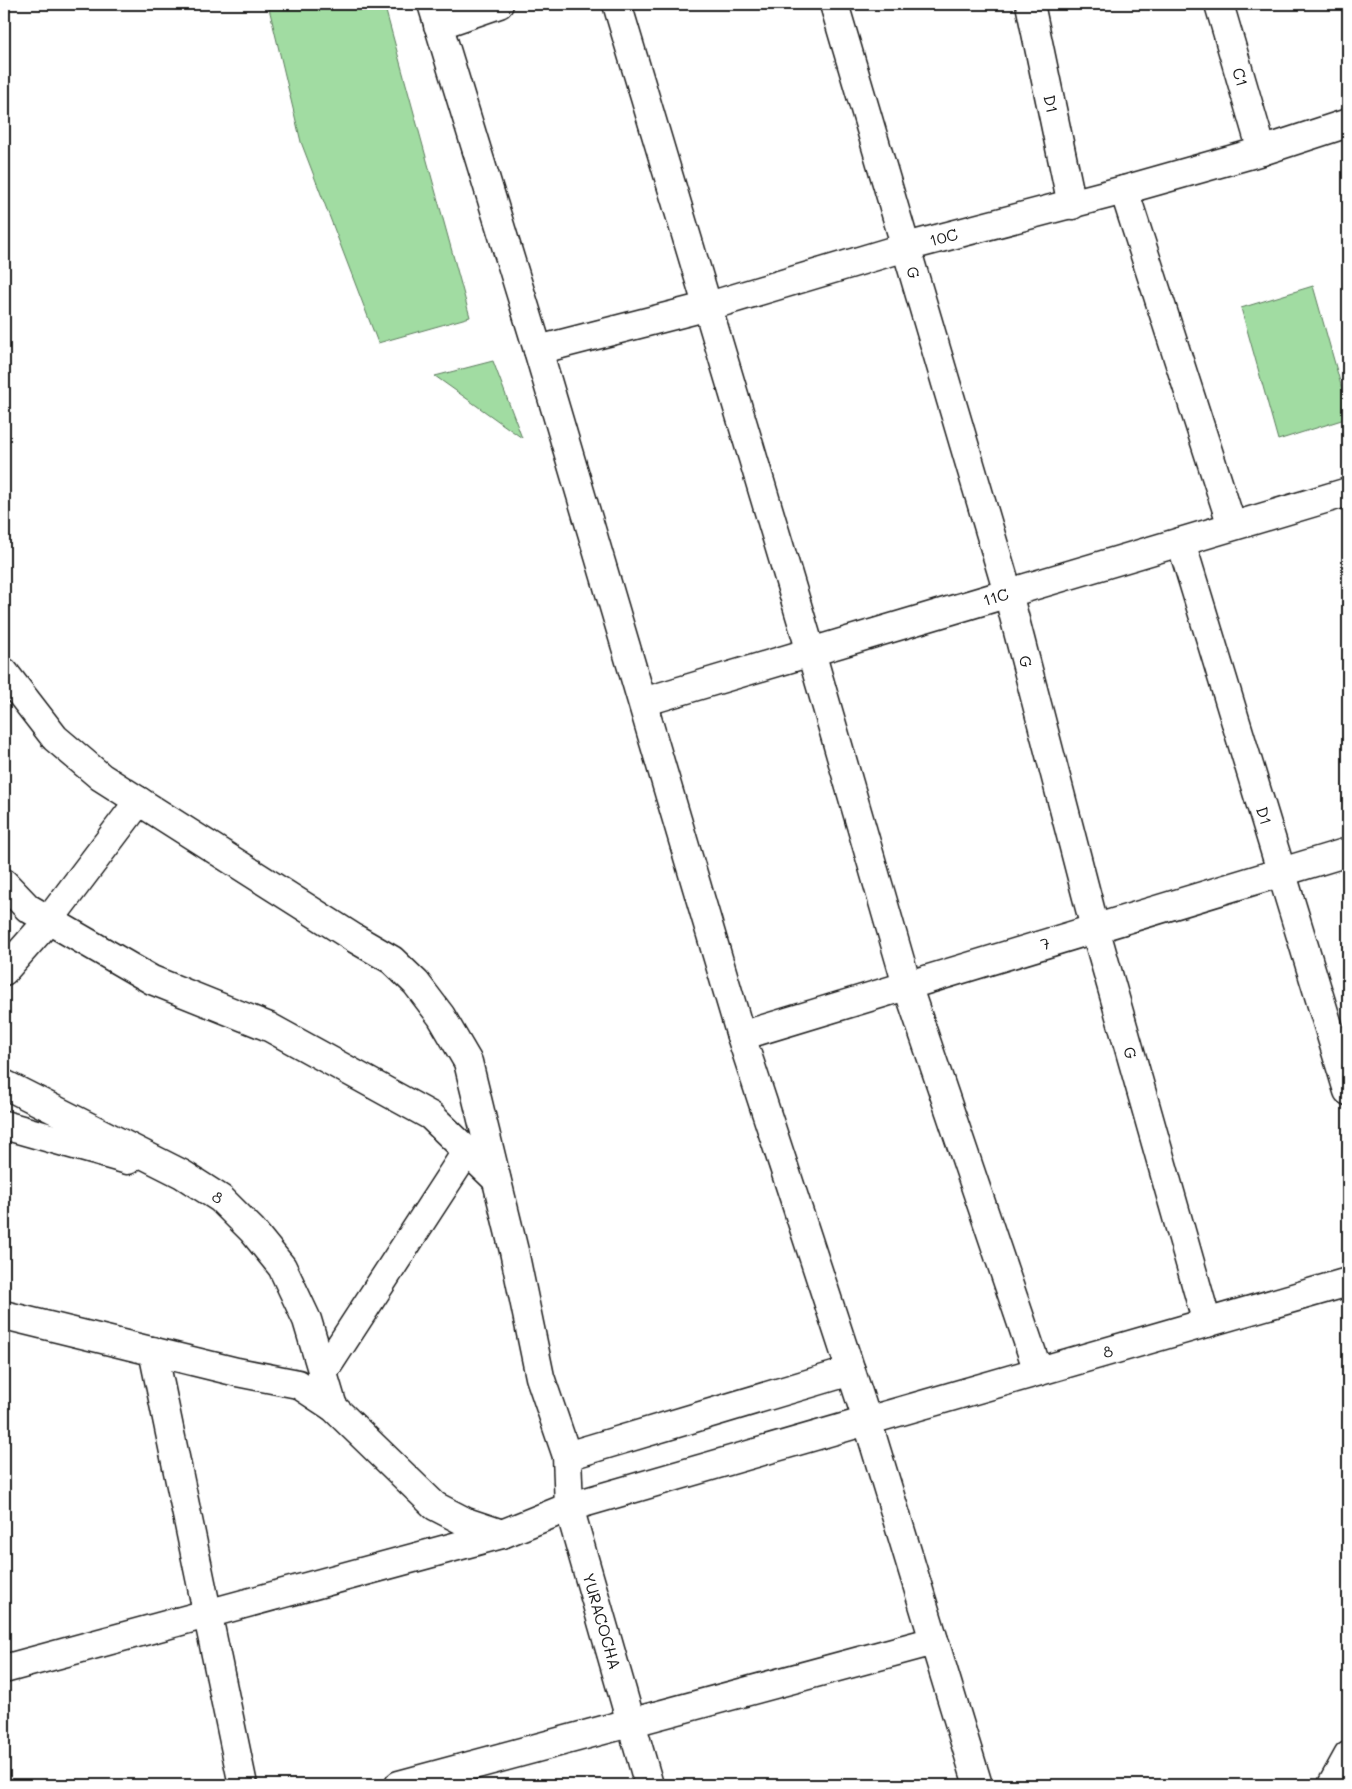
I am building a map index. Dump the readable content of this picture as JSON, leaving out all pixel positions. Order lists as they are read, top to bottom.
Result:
{
  "streets": {
    "street": [
      "C1",
      "D1",
      "10C",
      "G",
      "11C",
      "7",
      "8",
      "YURACOCHA"
    ]
  },
  "crossings": [
    ["C1", "10C"],
    ["D1", "10C"],
    ["D1", "11C"],
    ["D1", "7"],
    ["10C", "G"],
    ["G", "11C"],
    ["G", "7"],
    ["G", "8"],
    ["8", "YURACOCHA"]
  ]
}
